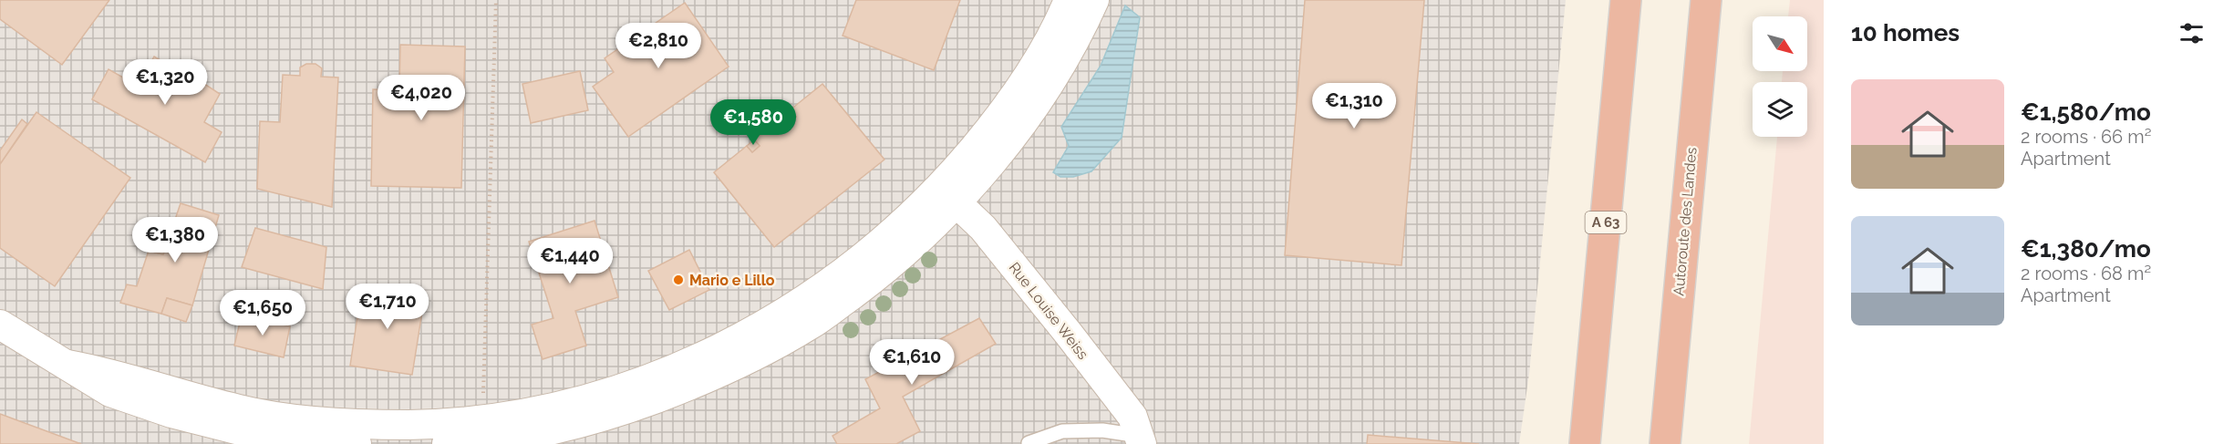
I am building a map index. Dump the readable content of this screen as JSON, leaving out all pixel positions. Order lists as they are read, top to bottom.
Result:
{
  "streets": {
    "highway": ["Autoroute des Landes", "A 63"],
    "street": ["Rue Louise Weiss"]
  },
  "places": ["Mario e Lillo"],
  "north": "bottom right",
  "page": {
    "heading": "10 homes",
    "price": [
      "€2,810",
      "€1,320",
      "€4,020",
      "€1,310",
      "€1,580",
      "€1,380",
      "€1,440",
      "€1,710",
      "€1,650",
      "€1,610"
    ],
    "list": [
      {
        "name": "€1,580/mo",
        "note": "2 rooms · 66 m² · Apartment"
      },
      {
        "name": "€1,380/mo",
        "note": "2 rooms · 68 m² · Apartment"
      }
    ]
  }
}
